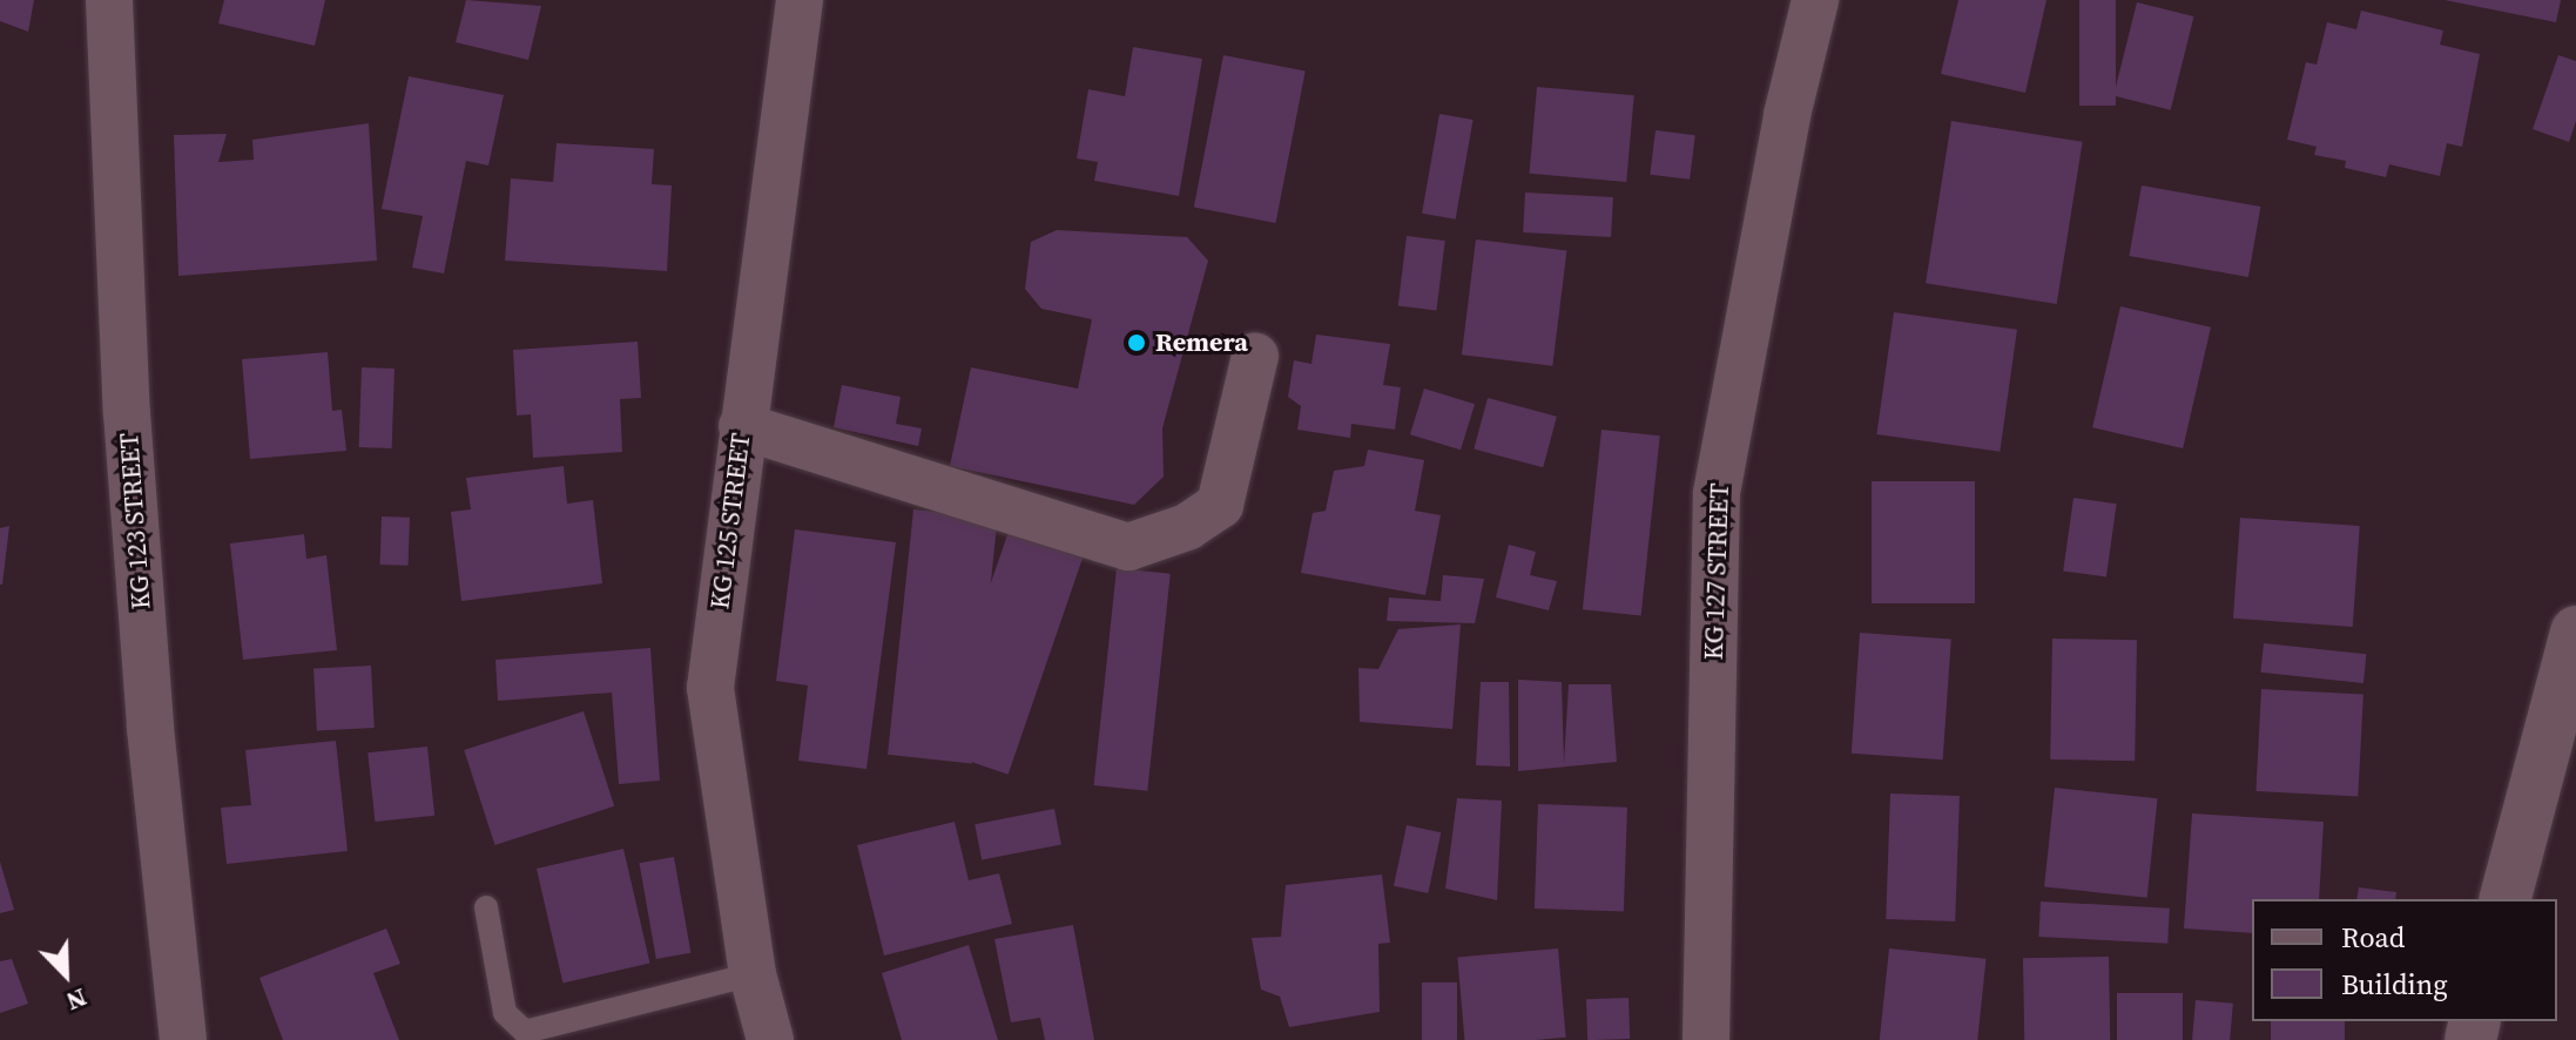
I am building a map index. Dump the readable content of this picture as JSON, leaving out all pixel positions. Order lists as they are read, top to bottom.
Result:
{
  "streets": {
    "street": ["KG 123 STREET", "KG 125 STREET", "KG 127 STREET"]
  },
  "places": ["Remera"],
  "legend": ["Road", "Building"],
  "north": "bottom right"
}
